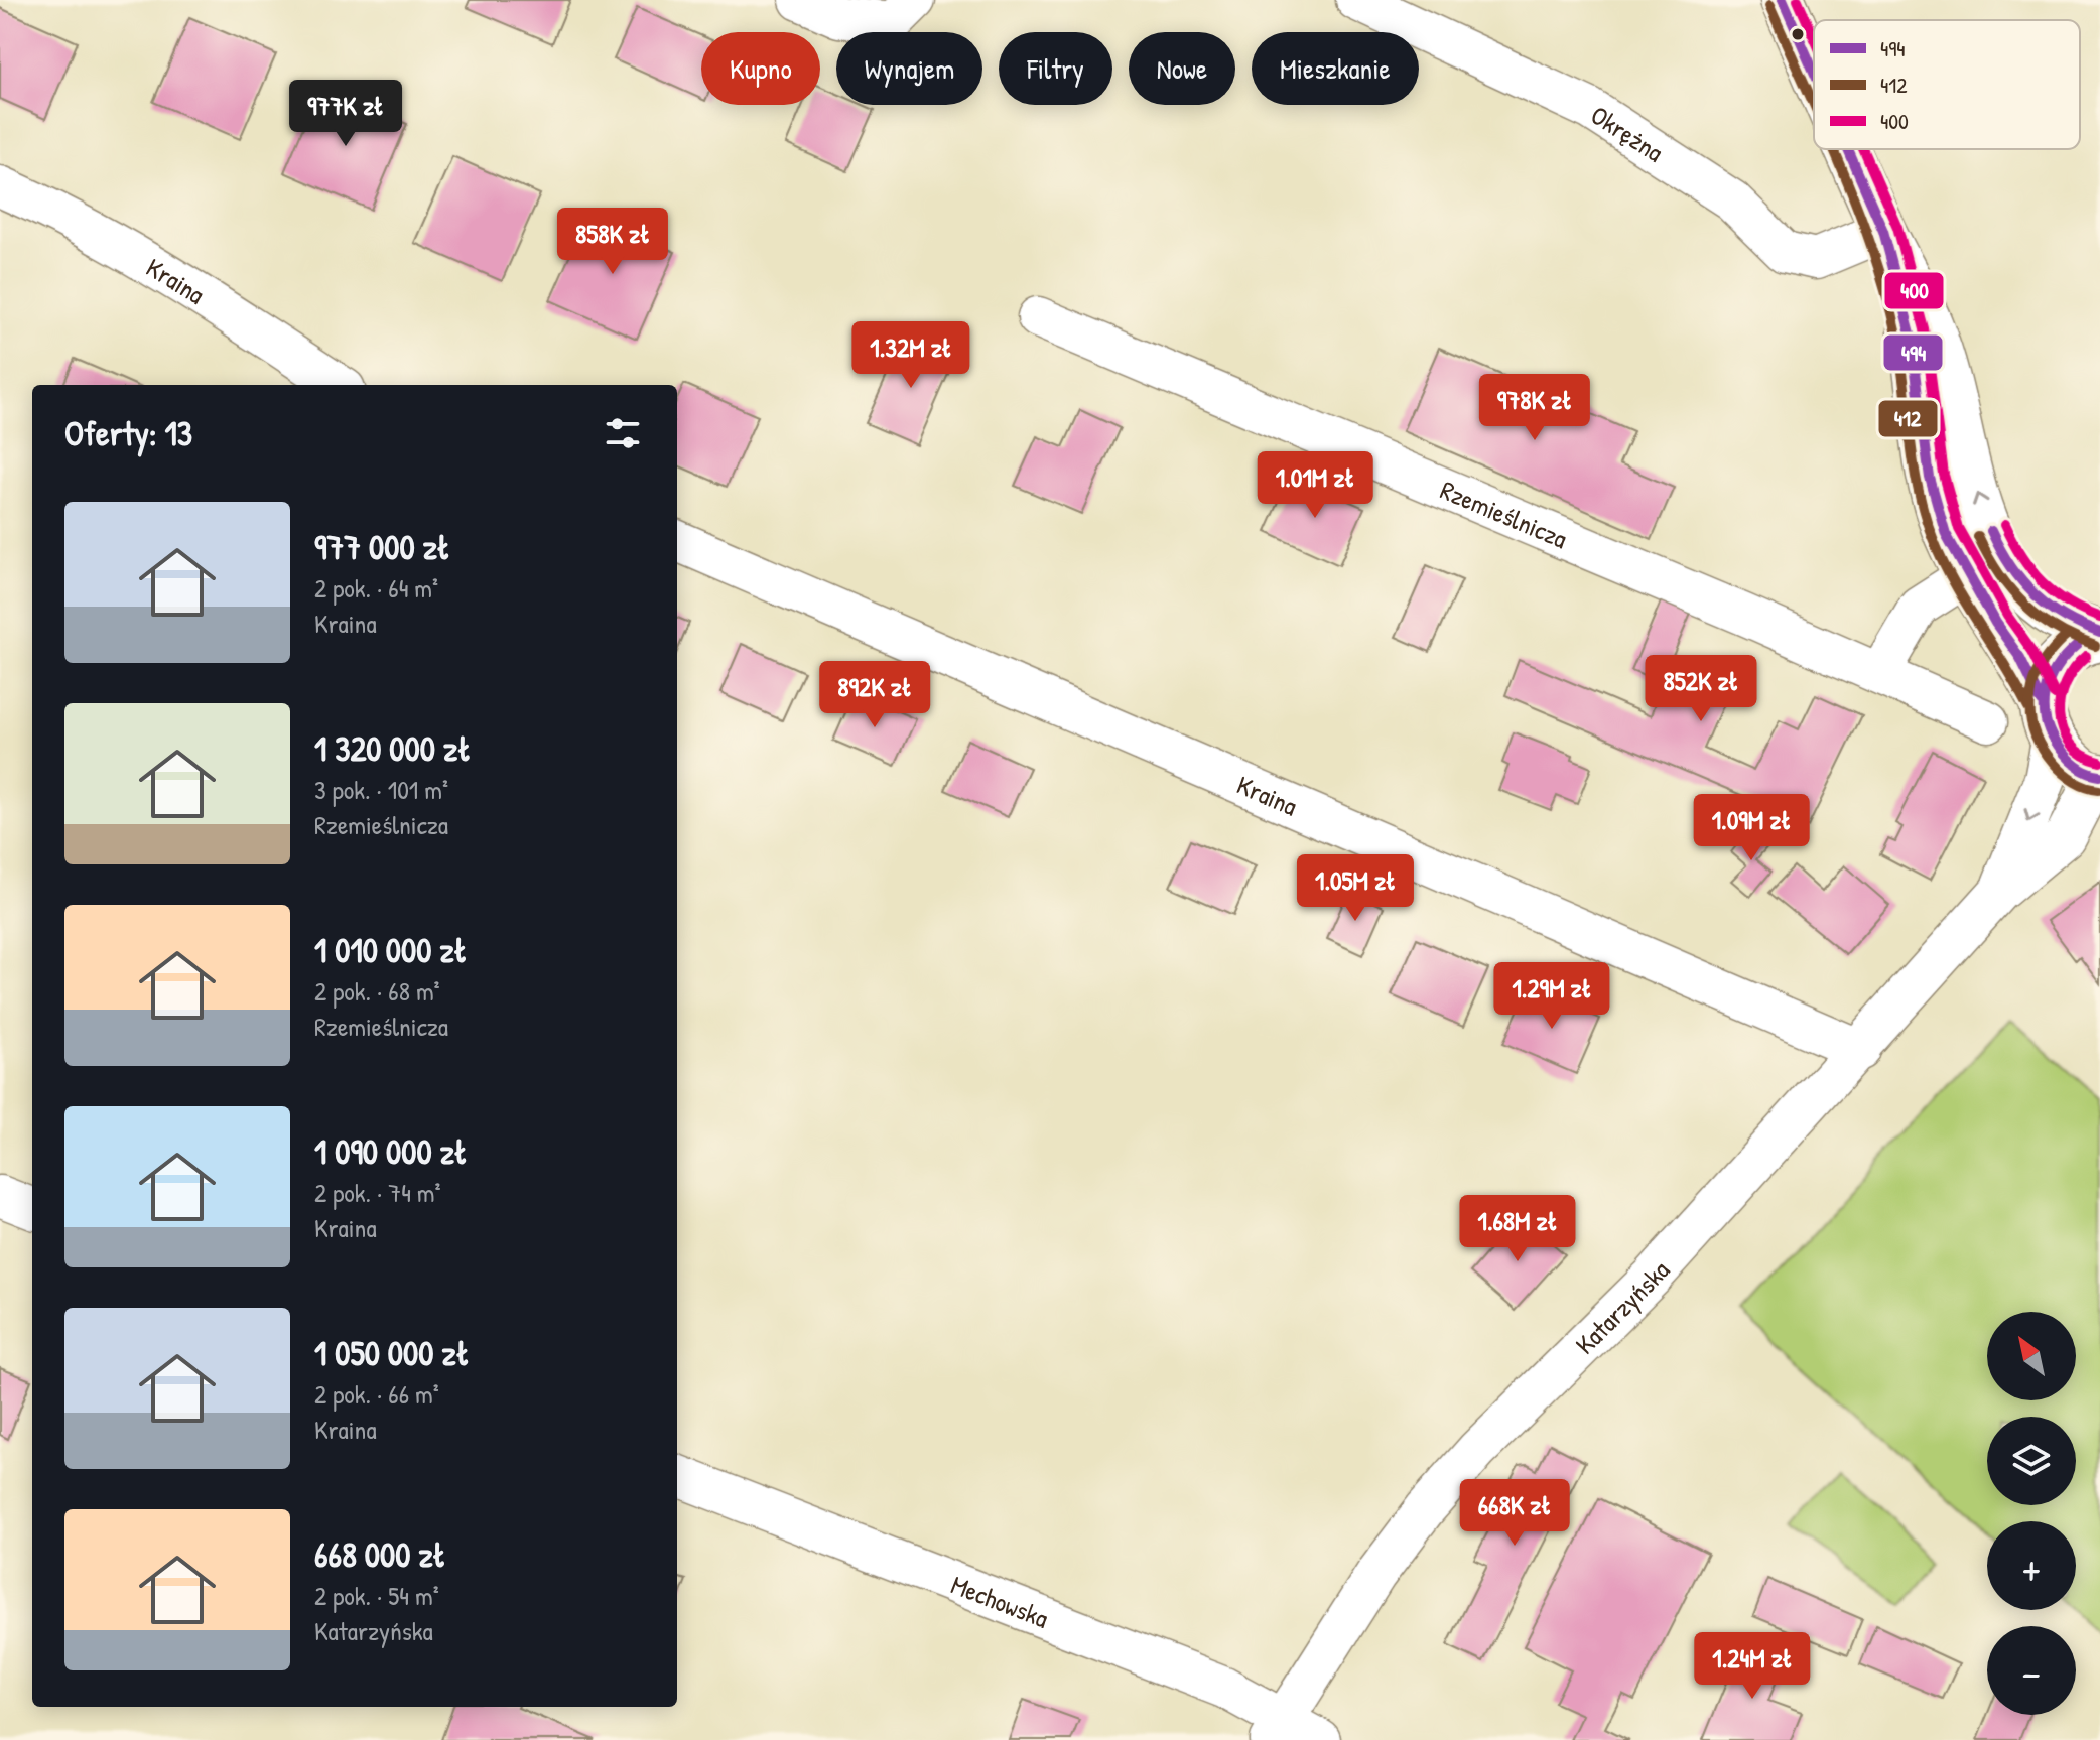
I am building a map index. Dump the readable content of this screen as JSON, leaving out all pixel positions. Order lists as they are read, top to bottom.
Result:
{
  "streets": {
    "street": [
      "Okrężna",
      "Kraina",
      "Rzemieślnicza",
      "Katarzyńska",
      "Mechowska"
    ]
  },
  "crossings": [
    ["Kraina", "Katarzyńska"],
    ["Katarzyńska", "Mechowska"]
  ],
  "lines": ["transit line 494", "transit line 400", "transit line 412"],
  "legend": ["494", "412", "400"],
  "north": "top left",
  "page": {
    "chip": [
      "Kupno",
      "Wynajem",
      "Filtry",
      "Nowe",
      "Mieszkanie"
    ],
    "price": [
      "977K zł",
      "858K zł",
      "1.32M zł",
      "978K zł",
      "1.01M zł",
      "852K zł",
      "892K zł",
      "1.09M zł",
      "1.05M zł",
      "1.29M zł",
      "1.68M zł",
      "668K zł",
      "1.24M zł"
    ],
    "heading": "Oferty: 13",
    "list": [
      {
        "name": "977 000 zł",
        "note": "2 pok. · 64 m² · Kraina"
      },
      {
        "name": "1 320 000 zł",
        "note": "3 pok. · 101 m² · Rzemieślnicza"
      },
      {
        "name": "1 010 000 zł",
        "note": "2 pok. · 68 m² · Rzemieślnicza"
      },
      {
        "name": "1 090 000 zł",
        "note": "2 pok. · 74 m² · Kraina"
      },
      {
        "name": "1 050 000 zł",
        "note": "2 pok. · 66 m² · Kraina"
      },
      {
        "name": "668 000 zł",
        "note": "2 pok. · 54 m² · Katarzyńska"
      }
    ],
    "map_buttons": ["+", "−"]
  }
}
